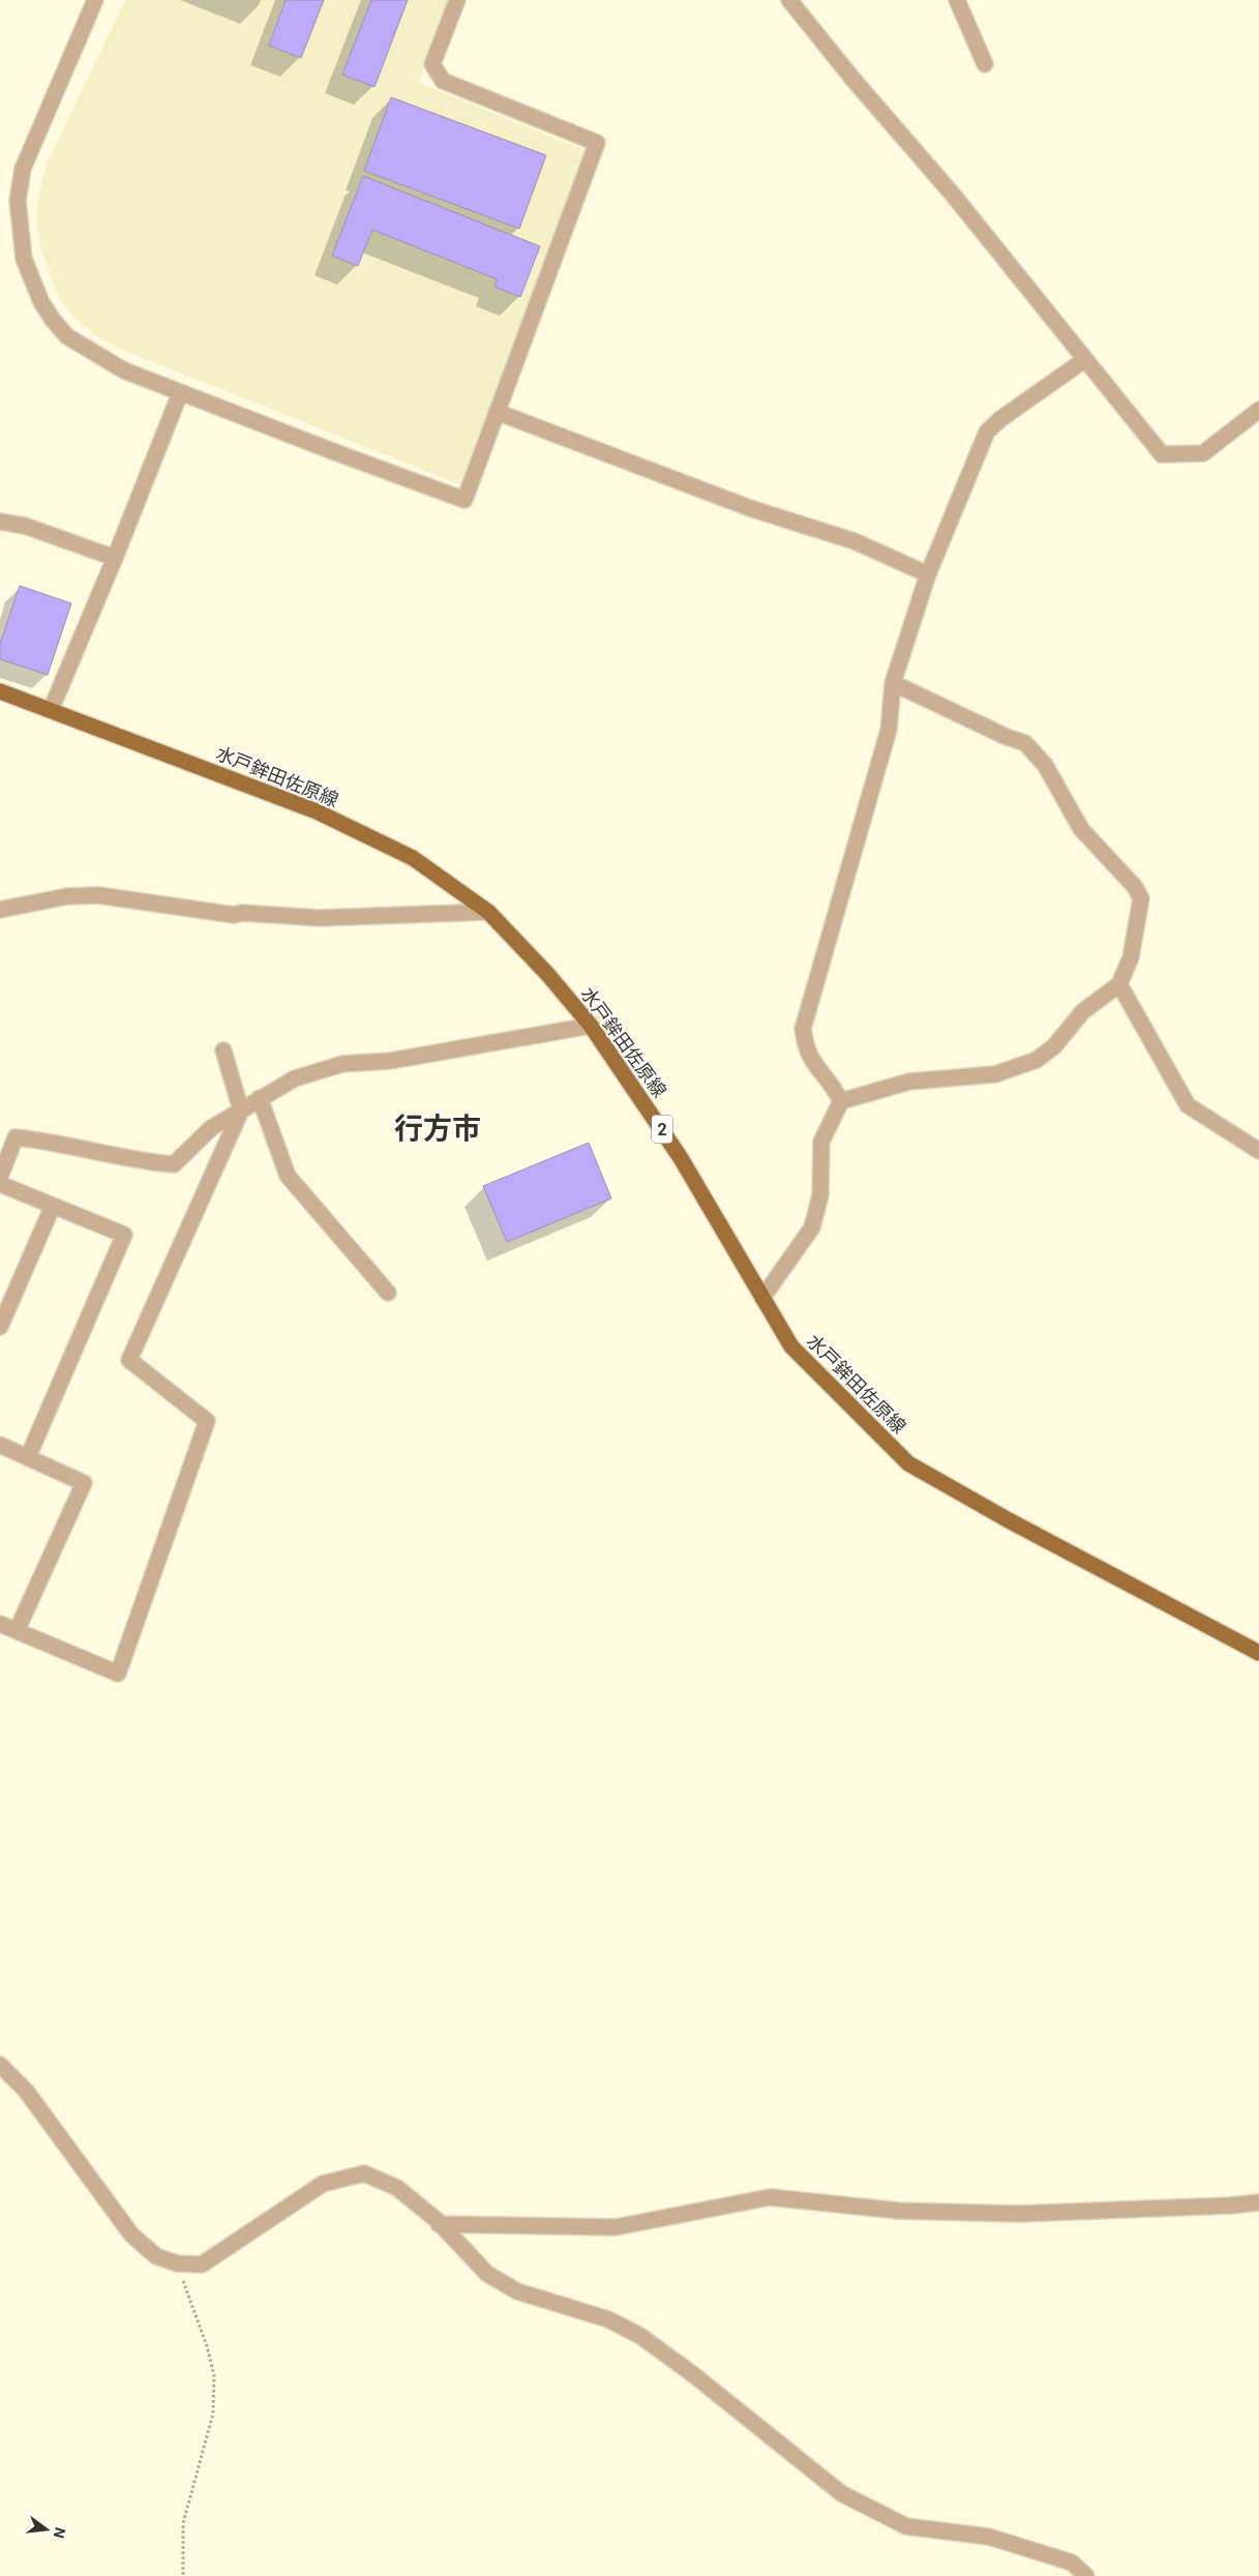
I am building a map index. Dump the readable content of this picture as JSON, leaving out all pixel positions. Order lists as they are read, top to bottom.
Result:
{
  "streets": {
    "main road": ["水戸鉾田佐原線", "2"]
  },
  "districts": ["行方市"],
  "north": "right"
}
